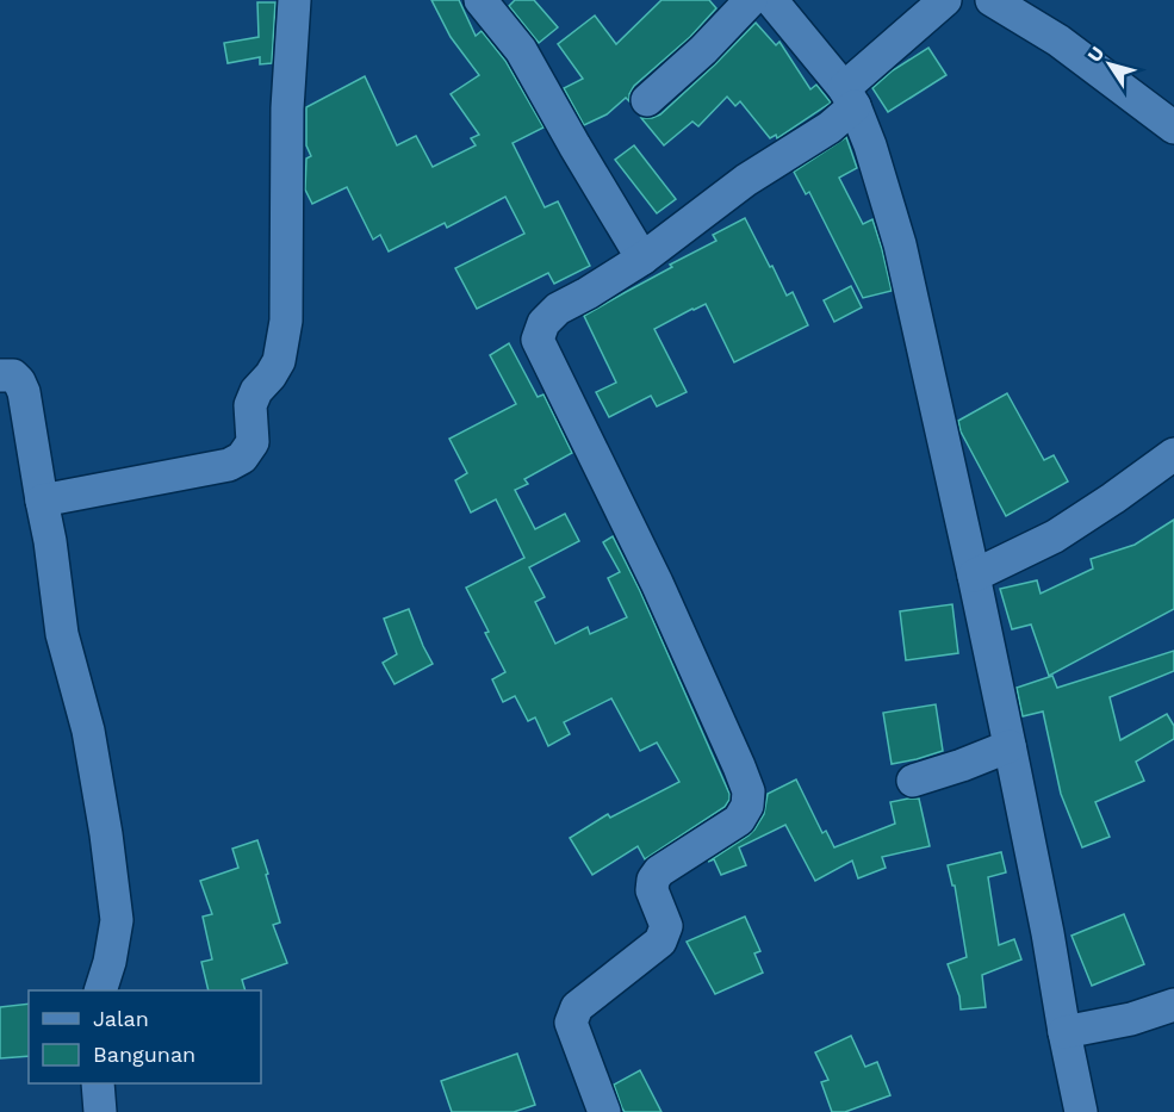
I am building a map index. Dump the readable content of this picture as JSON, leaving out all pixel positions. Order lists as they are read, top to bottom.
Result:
{
  "legend": ["Jalan", "Bangunan"],
  "north": "top left"
}
